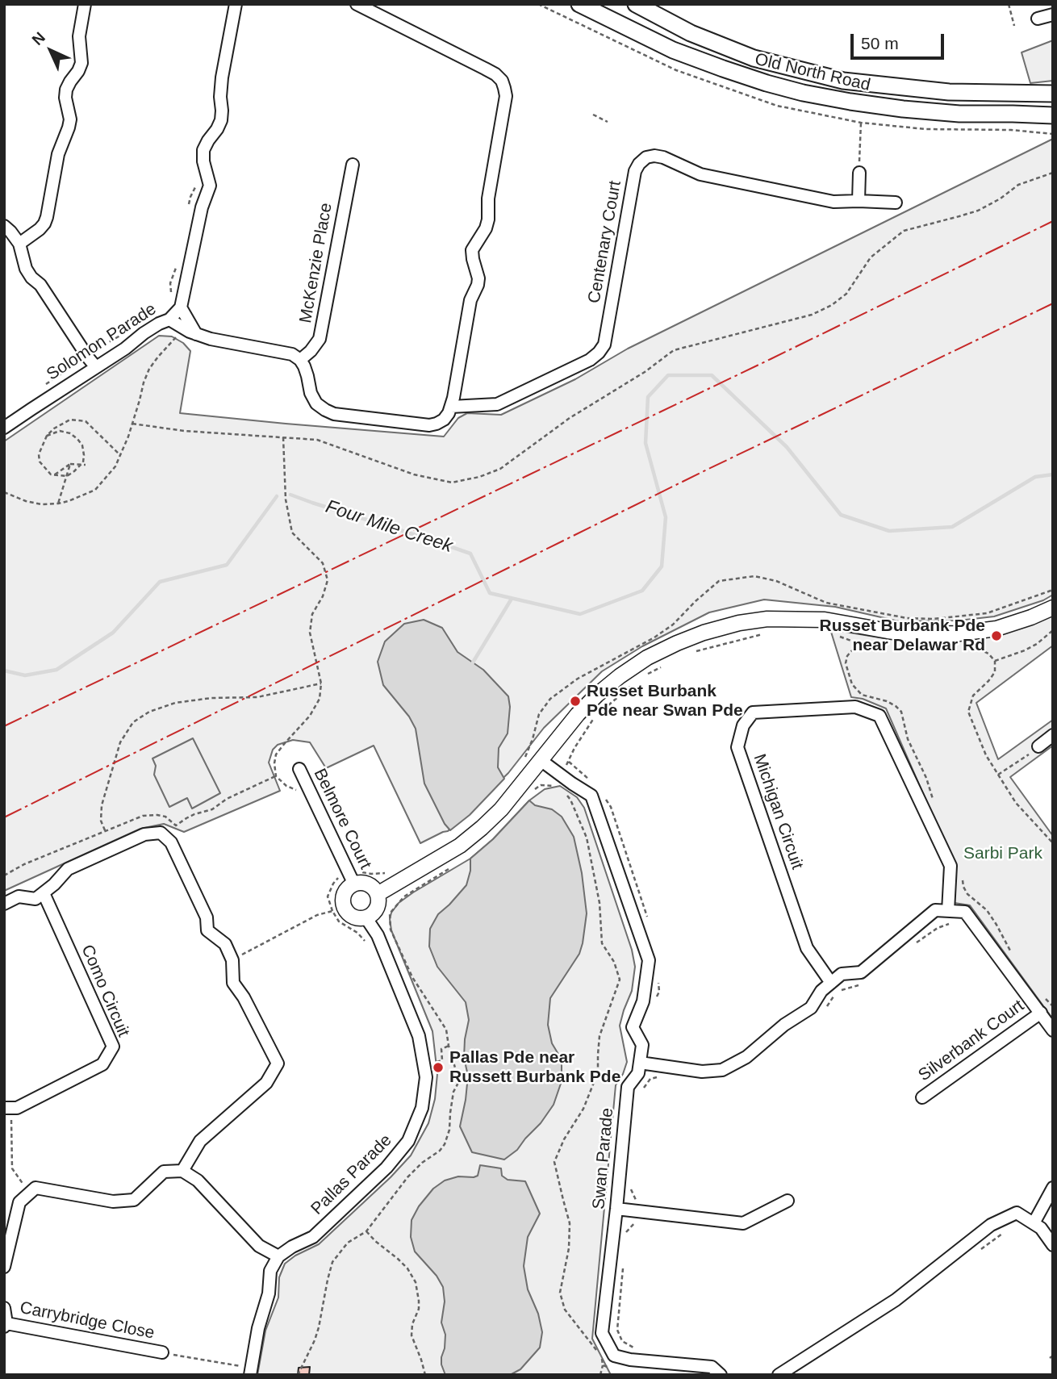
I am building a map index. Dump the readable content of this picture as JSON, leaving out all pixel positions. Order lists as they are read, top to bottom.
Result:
{
  "streets": {
    "main road": ["Old North Road"],
    "street": [
      "Centenary Court",
      "McKenzie Place",
      "Solomon Parade",
      "Michigan Circuit",
      "Belmore Court",
      "Como Circuit",
      "Silverbank Court",
      "Swan Parade",
      "Pallas Parade",
      "Carrybridge Close"
    ]
  },
  "crossings": [
    ["Belmore Court", "Pallas Parade"]
  ],
  "water": ["Four Mile Creek"],
  "parks": ["Sarbi Park"],
  "places": ["Russet Burbank Pde near Delawar Rd", "Russet Burbank Pde near Swan Pde", "Pallas Pde near Russett Burbank Pde"],
  "scale_bar": "50 m",
  "north": "top left"
}
